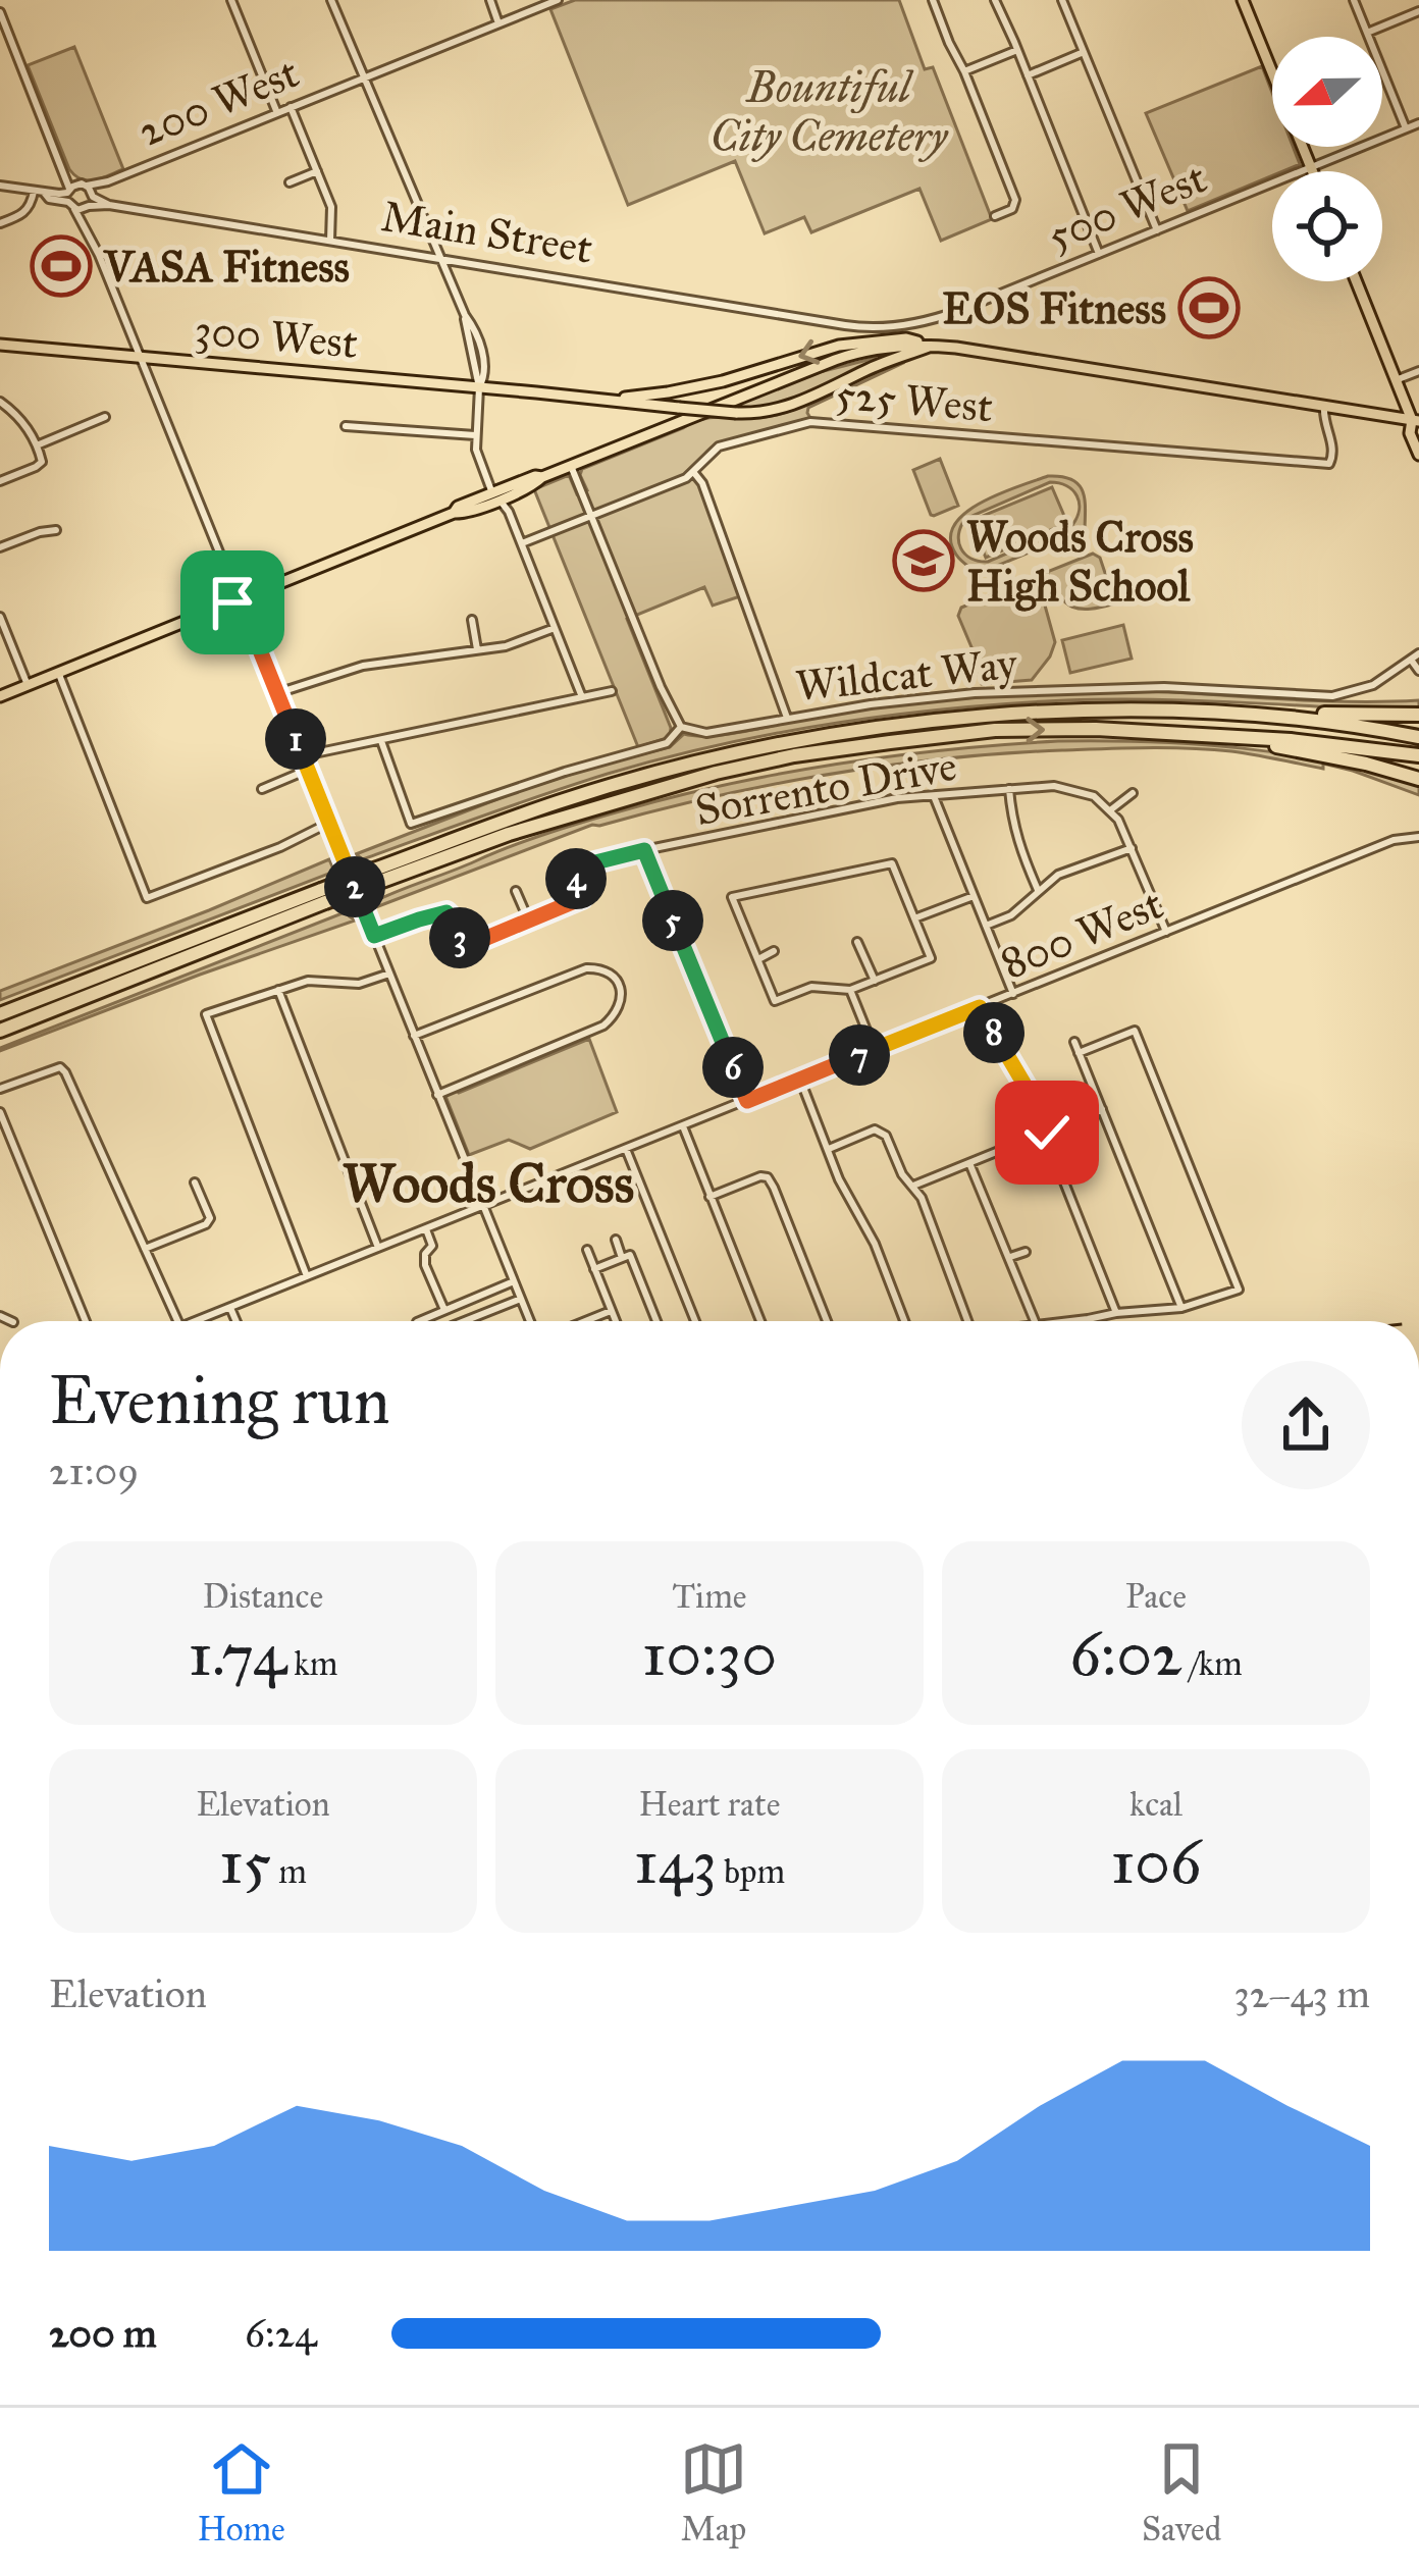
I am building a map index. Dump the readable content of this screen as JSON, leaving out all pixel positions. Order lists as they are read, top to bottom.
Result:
{
  "streets": {
    "main road": ["300 West"],
    "street": [
      "200 West",
      "500 West",
      "Main Street",
      "525 West",
      "Wildcat Way",
      "Sorrento Drive",
      "800 West"
    ]
  },
  "crossings": [
    ["200 West", "Main Street"],
    ["500 West", "Main Street"]
  ],
  "districts": ["Woods Cross"],
  "parks": ["Bountiful City Cemetery"],
  "places": {
    "sports": ["VASA Fitness", "EOS Fitness"],
    "school or university": ["Woods Cross High School"]
  },
  "north": "left",
  "page": {
    "pins": [
      "1",
      "4",
      "2",
      "5",
      "3",
      "8",
      "7",
      "6"
    ],
    "heading": ["Evening run", "21:09"],
    "stats": [
      ["Distance", "1.74 km"],
      ["Time", "10:30"],
      ["Pace", "6:02 /km"],
      ["Elevation", "15 m"],
      ["Heart rate", "143 bpm"],
      ["kcal", "106"]
    ],
    "chart": ["Elevation", "32–43 m"],
    "list": [
      {
        "name": "200 m",
        "note": "6:24"
      }
    ],
    "tabs": ["Home", "Map", "Saved"]
  }
}
